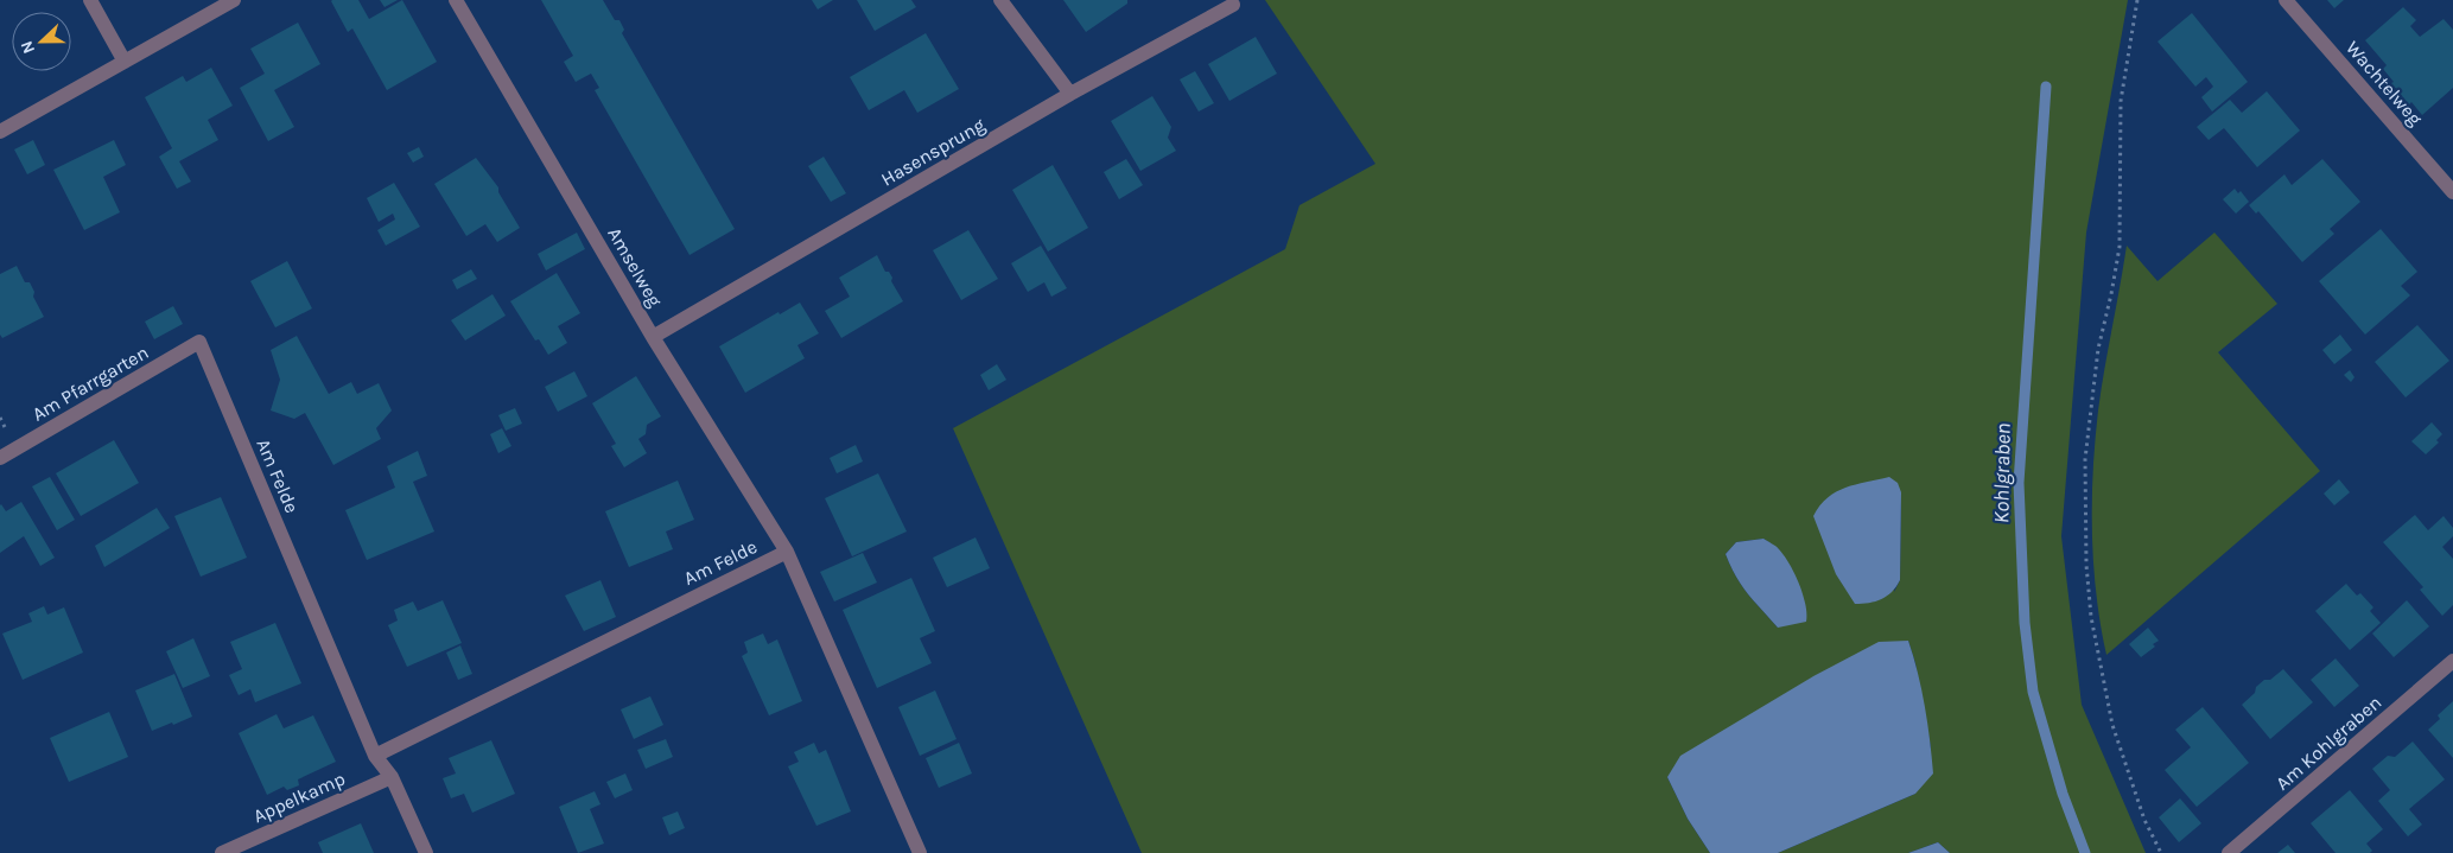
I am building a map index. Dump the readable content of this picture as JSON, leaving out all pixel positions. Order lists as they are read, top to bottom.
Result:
{
  "streets": {
    "street": [
      "Wachtelweg",
      "Hasensprung",
      "Amselweg",
      "Am Pfarrgarten",
      "Am Felde",
      "Am Kohlgraben",
      "Appelkamp"
    ]
  },
  "crossings": [
    ["Hasensprung", "Amselweg"],
    ["Amselweg", "Am Felde"],
    ["Am Pfarrgarten", "Am Felde"],
    ["Am Felde", "Appelkamp"]
  ],
  "water": ["Kohlgraben"],
  "north": "left"
}
